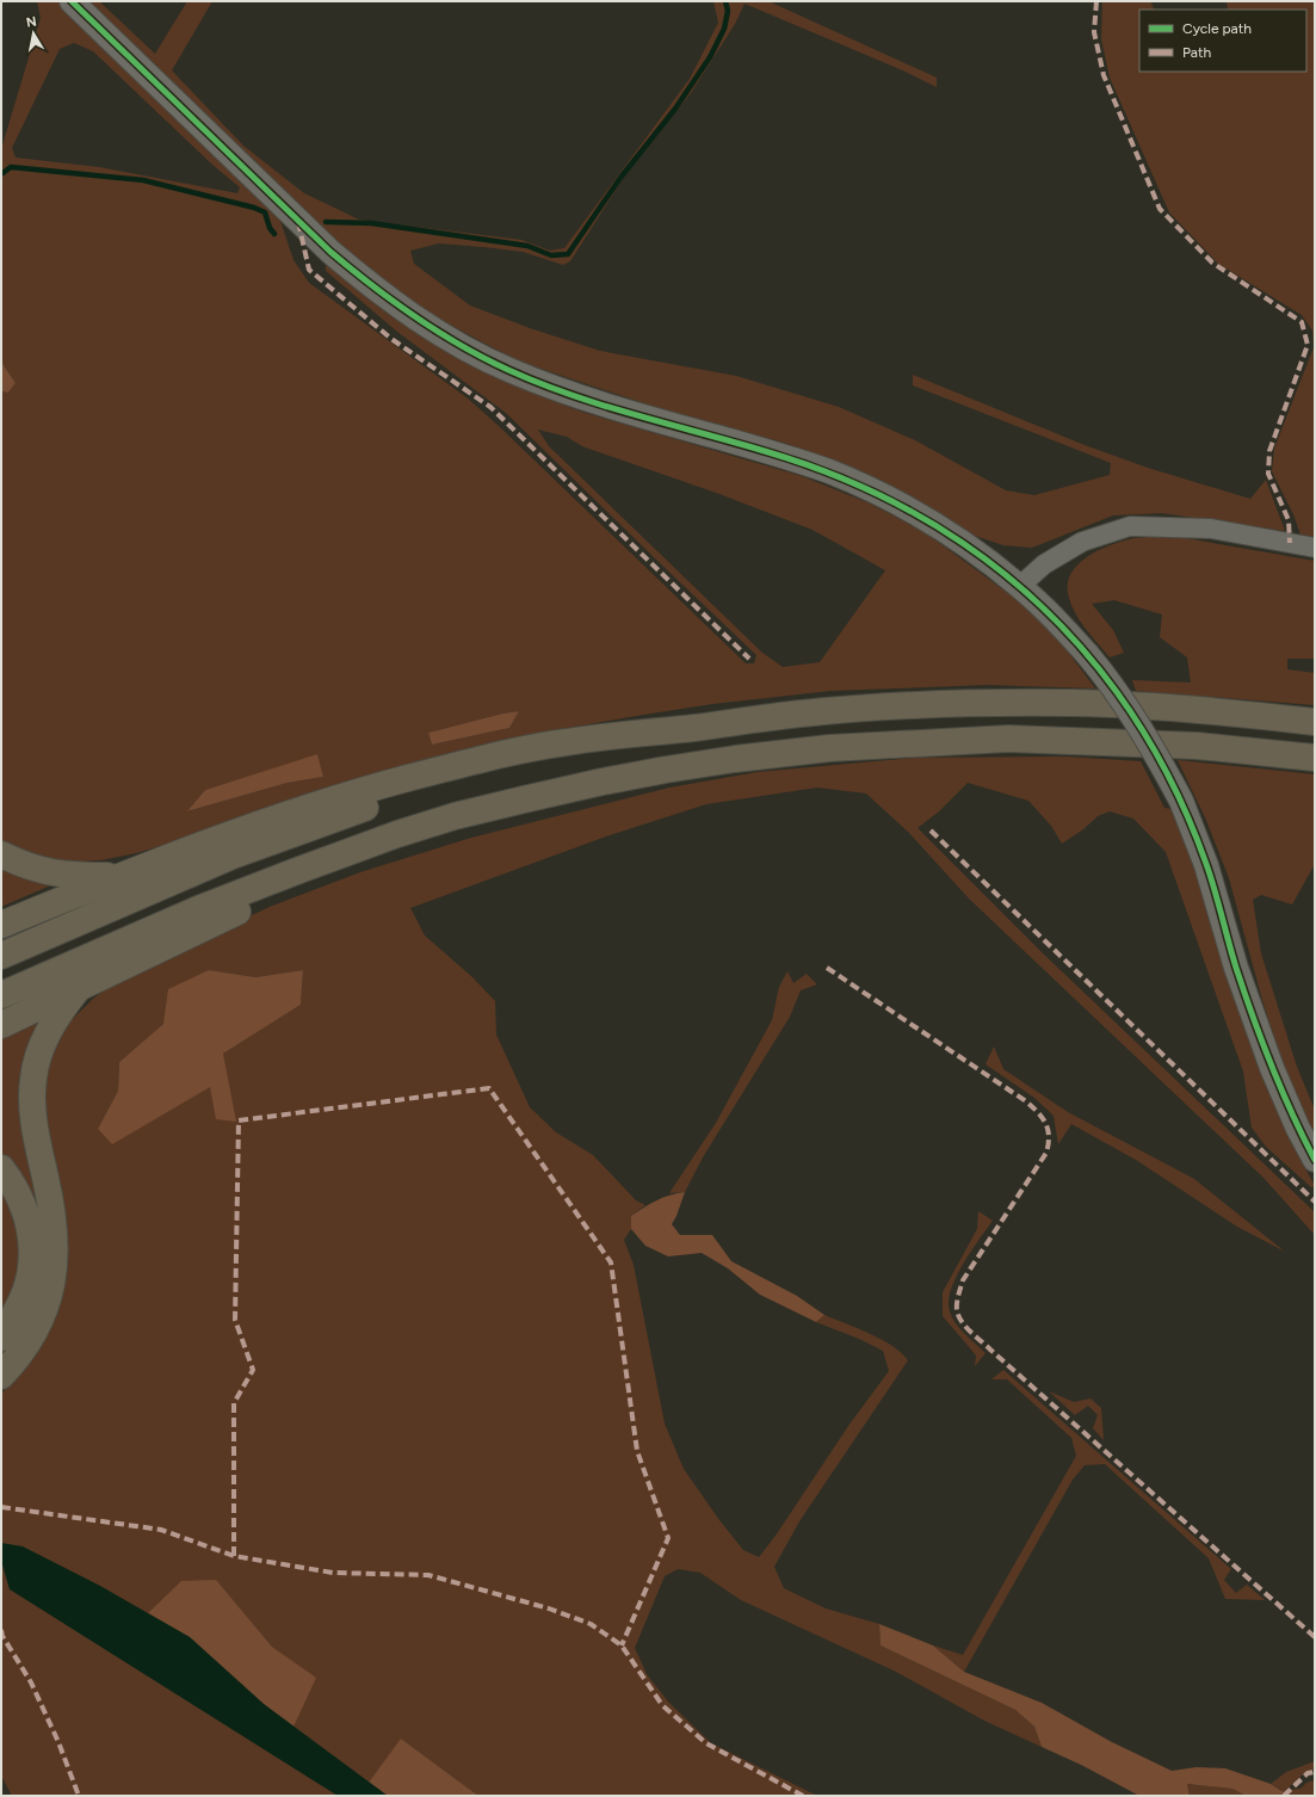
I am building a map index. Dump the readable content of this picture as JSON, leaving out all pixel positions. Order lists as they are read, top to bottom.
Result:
{
  "legend": ["Cycle path", "Path"],
  "north": "top"
}
